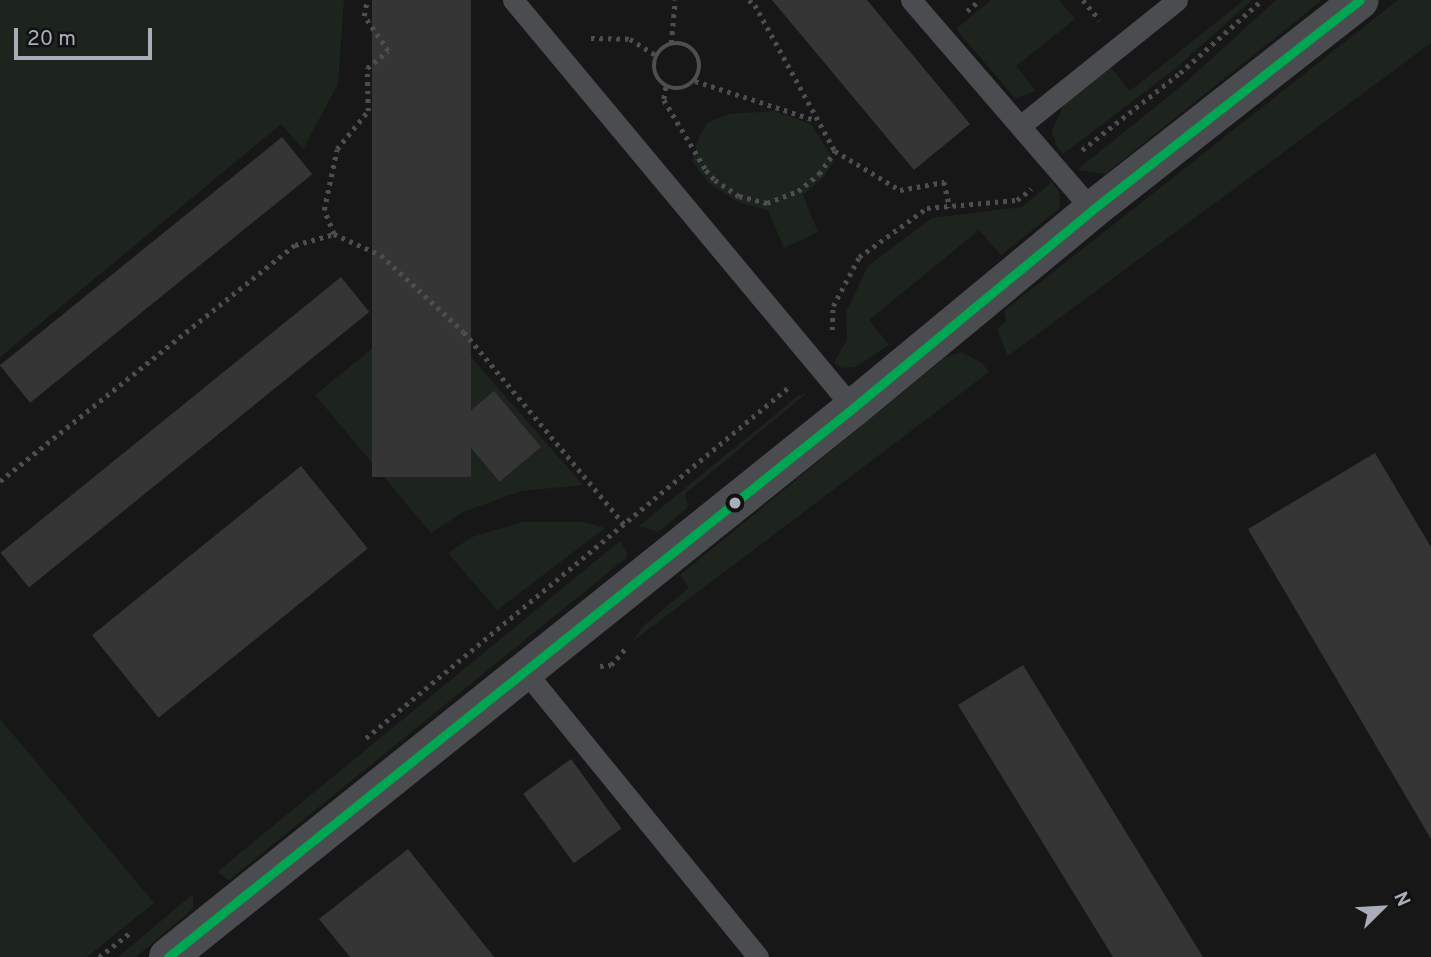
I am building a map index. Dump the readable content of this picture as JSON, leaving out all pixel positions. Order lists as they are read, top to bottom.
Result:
{
  "scale_bar": "20 m",
  "north": "top right"
}
